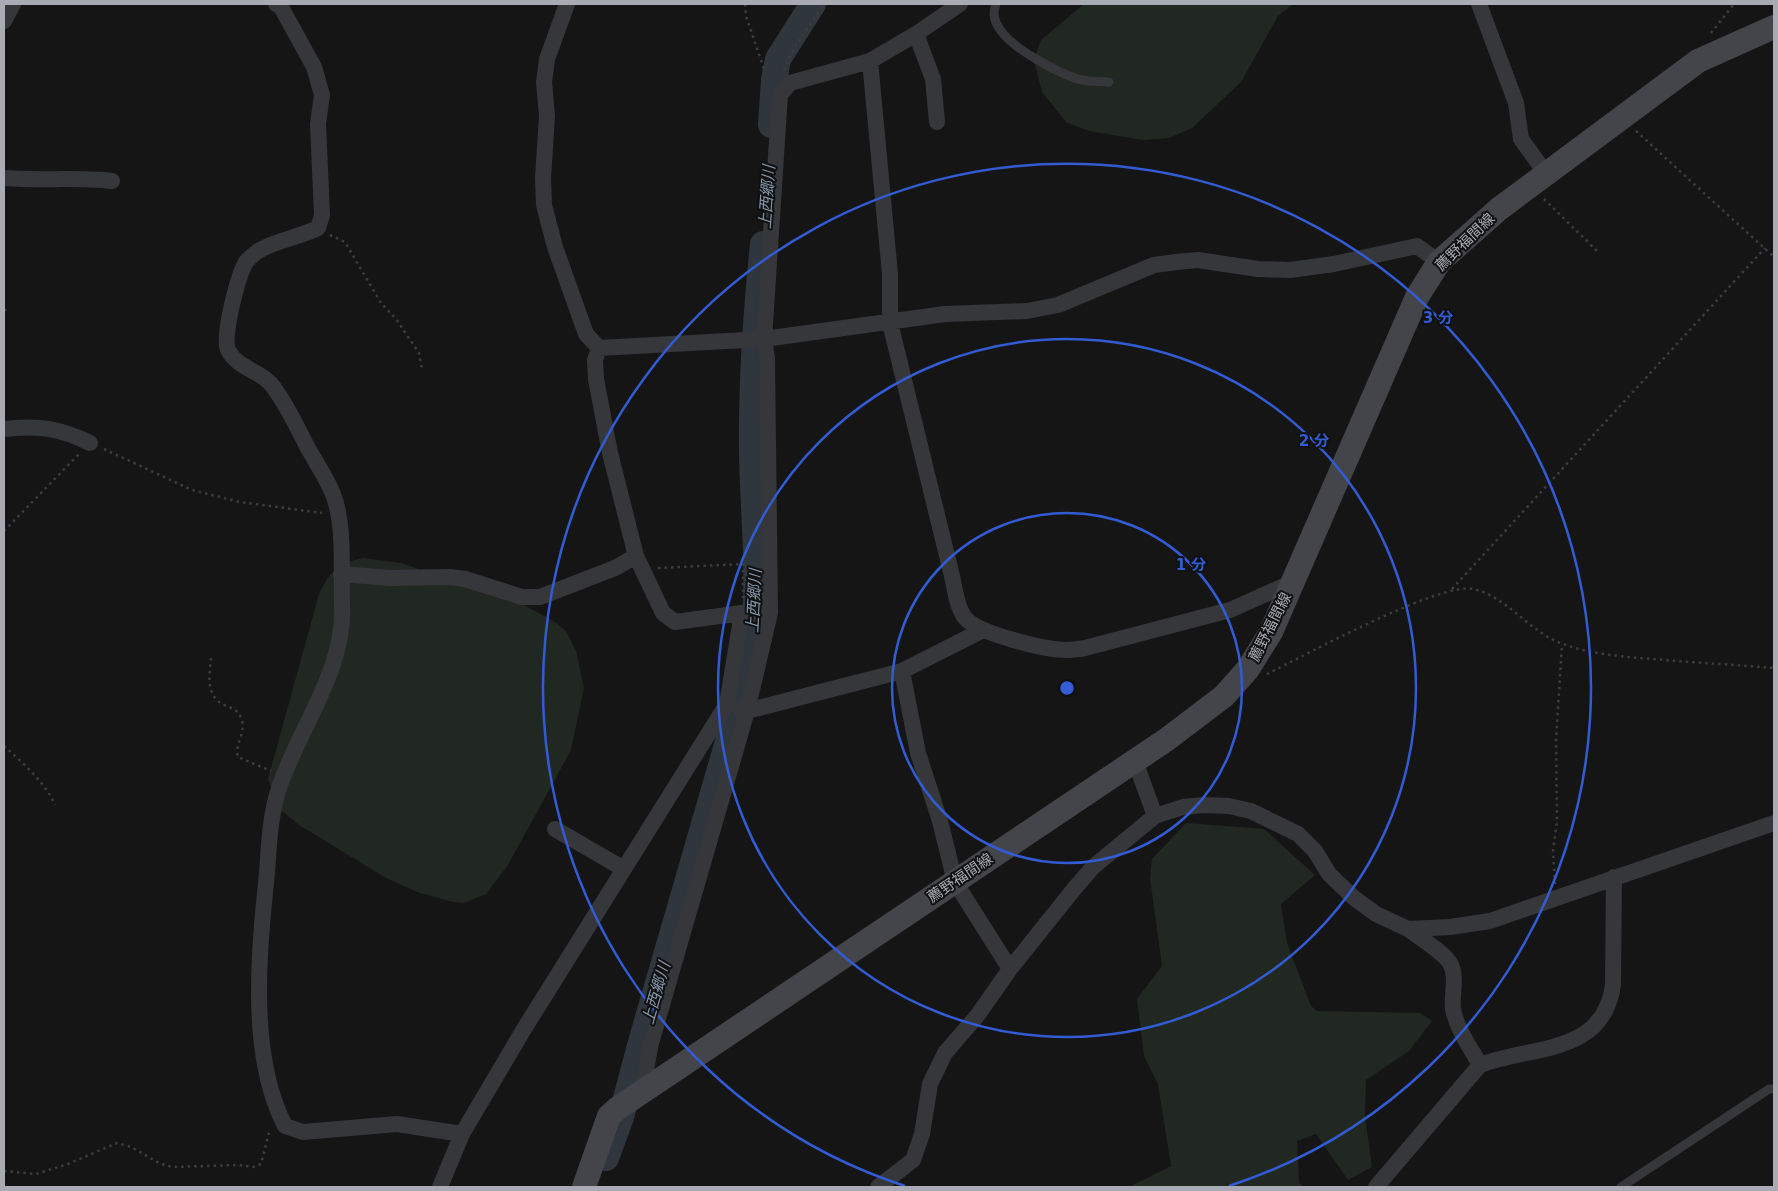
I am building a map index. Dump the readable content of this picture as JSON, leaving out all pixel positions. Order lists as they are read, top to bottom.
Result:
{
  "streets": {
    "main road": ["薦野福間線"]
  },
  "water": ["上西郷川"],
  "rings": ["3 分", "2 分", "1 分"]
}
